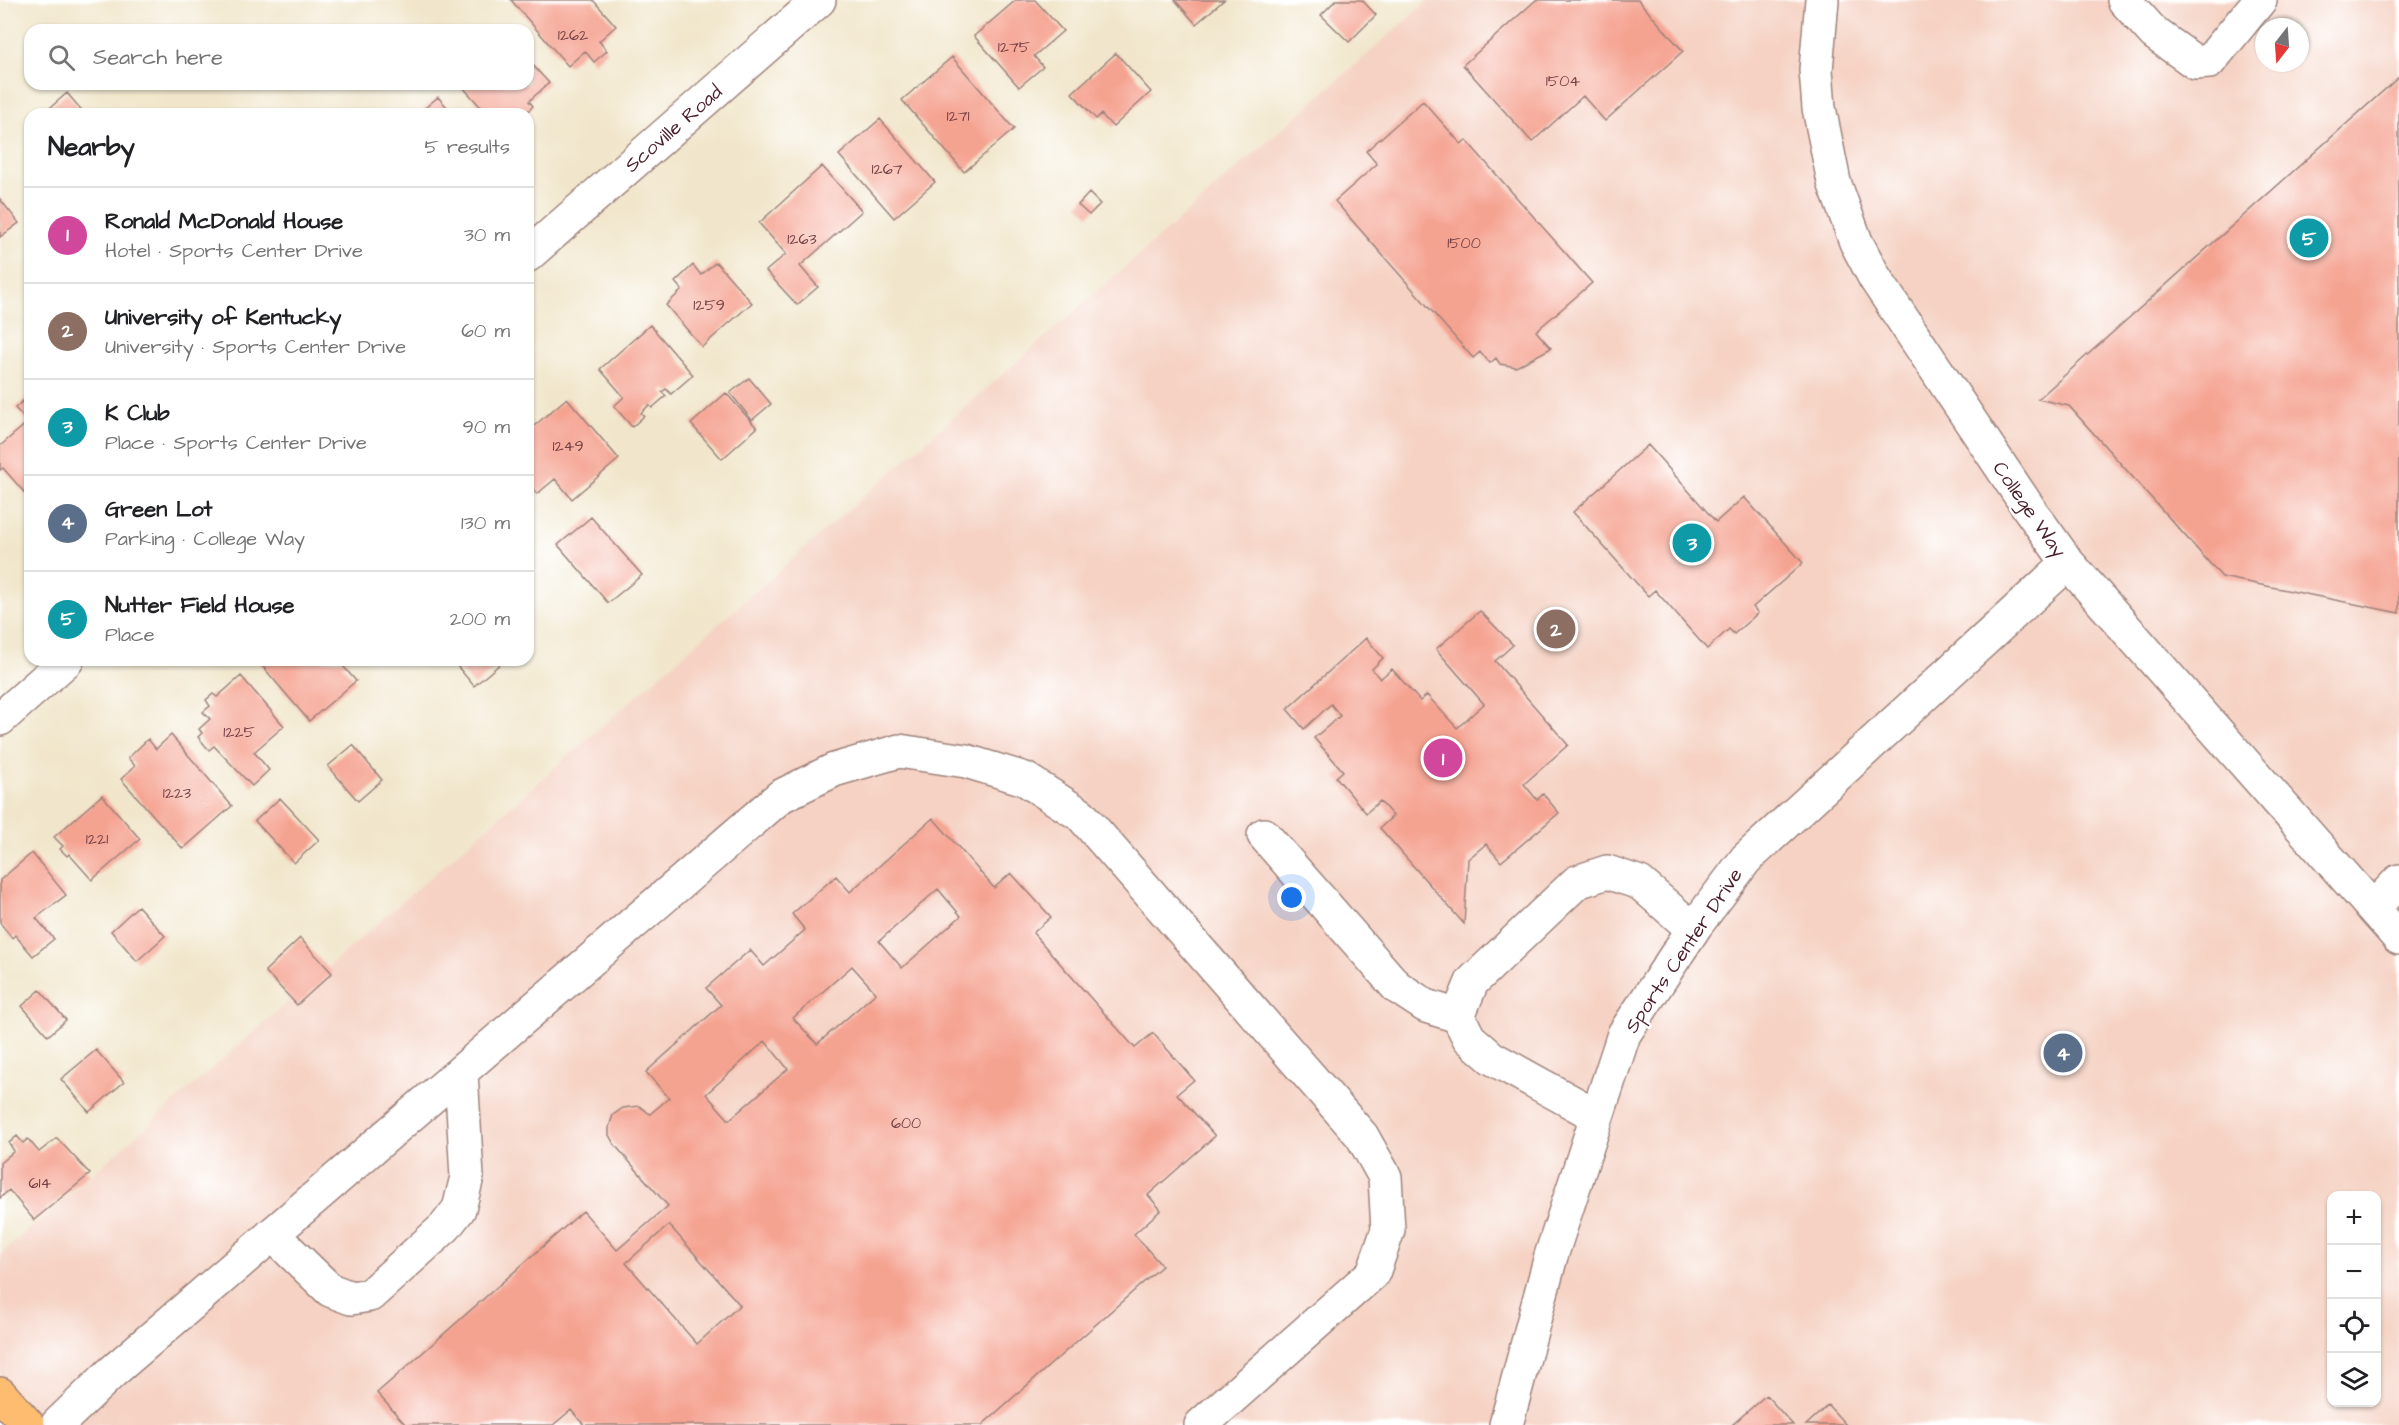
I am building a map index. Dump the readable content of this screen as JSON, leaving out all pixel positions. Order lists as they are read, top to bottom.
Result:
{
  "streets": {
    "street": ["Scoville Road", "College Way", "Sports Center Drive"]
  },
  "crossings": [
    ["College Way", "Sports Center Drive"]
  ],
  "house_numbers": [
    "1262",
    "1275",
    "1504",
    "1271",
    "1267",
    "1263",
    "1500",
    "1259",
    "1249",
    "1225",
    "1223",
    "1221",
    "600",
    "614"
  ],
  "north": "bottom",
  "page": {
    "search": "Search here",
    "heading": ["Nearby", "5 results"],
    "list": [
      {
        "mark": "1",
        "name": "Ronald McDonald House",
        "note": "Hotel · Sports Center Drive",
        "value": "30 m"
      },
      {
        "mark": "2",
        "name": "University of Kentucky",
        "note": "University · Sports Center Drive",
        "value": "60 m"
      },
      {
        "mark": "3",
        "name": "K Club",
        "note": "Place · Sports Center Drive",
        "value": "90 m"
      },
      {
        "mark": "4",
        "name": "Green Lot",
        "note": "Parking · College Way",
        "value": "130 m"
      },
      {
        "mark": "5",
        "name": "Nutter Field House",
        "note": "Place",
        "value": "200 m"
      }
    ],
    "pins": [
      "5",
      "3",
      "2",
      "1",
      "4"
    ],
    "map_buttons": ["+", "−"]
  }
}
